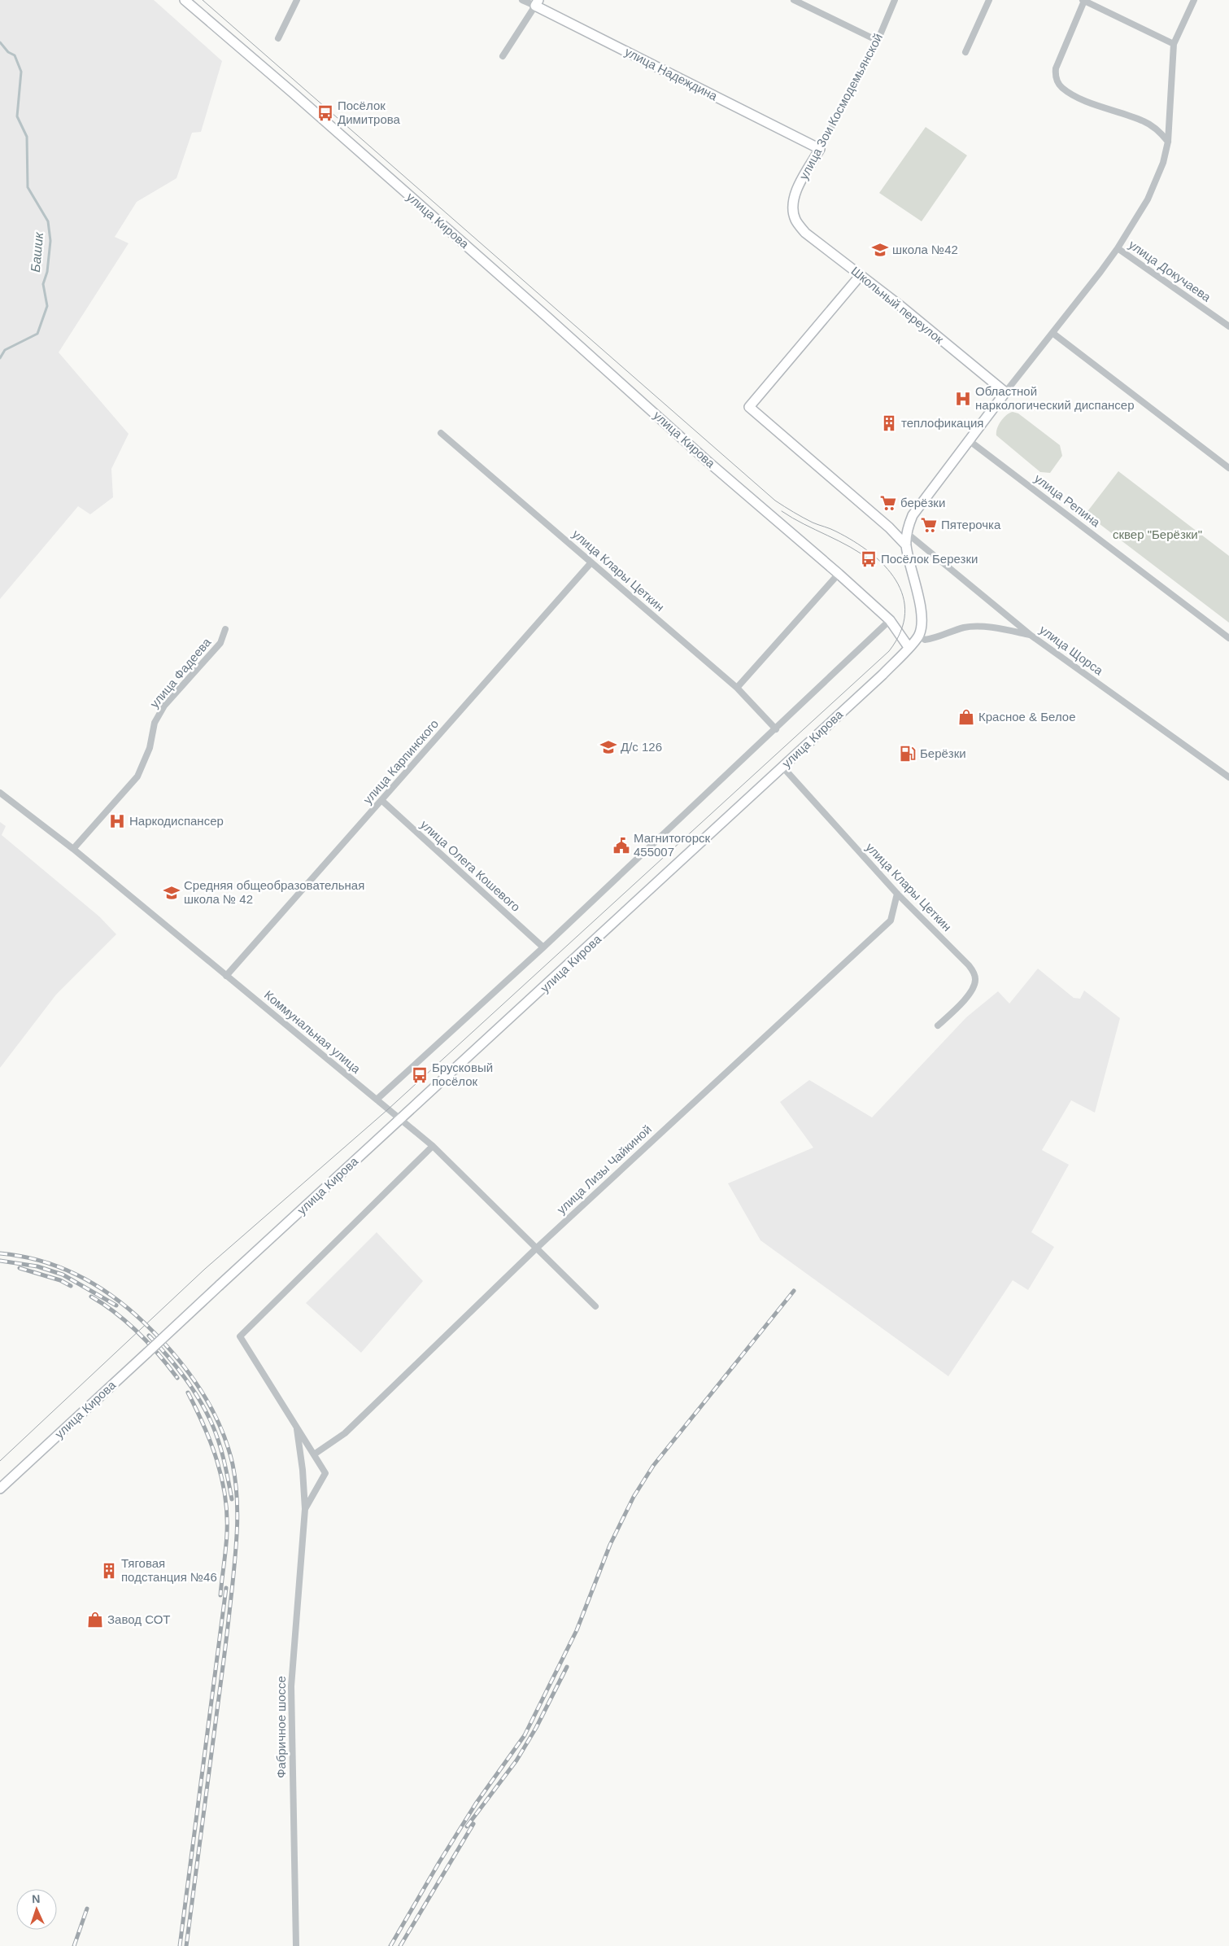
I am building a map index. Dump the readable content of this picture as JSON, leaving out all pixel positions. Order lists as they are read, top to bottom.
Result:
{
  "streets": {
    "main road": [
      "улица Надеждина",
      "улица Зои Космодемьянской",
      "улица Кирова",
      "Школьный переулок"
    ],
    "street": [
      "улица Докучаева",
      "улица Репина",
      "улица Клары Цеткин",
      "улица Щорса",
      "улица Фадеева",
      "улица Карпинского",
      "улица Олега Кошевого",
      "Коммунальная улица",
      "улица Лизы Чайкиной",
      "Фабричное шоссе"
    ]
  },
  "crossings": [
    ["улица Надеждина", "улица Зои Космодемьянской"],
    ["улица Зои Космодемьянской", "Школьный переулок"],
    ["улица Кирова", "улица Клары Цеткин"],
    ["улица Кирова", "Коммунальная улица"],
    ["улица Клары Цеткин", "улица Карпинского"],
    ["улица Клары Цеткин", "улица Лизы Чайкиной"],
    ["улица Фадеева", "Коммунальная улица"],
    ["улица Карпинского", "улица Олега Кошевого"],
    ["улица Карпинского", "Коммунальная улица"],
    ["Коммунальная улица", "улица Лизы Чайкиной"],
    ["улица Лизы Чайкиной", "Фабричное шоссе"]
  ],
  "water": ["Башик"],
  "parks": ["сквер \"Берёзки\""],
  "places": {
    "bus stop": ["Посёлок Димитрова", "Посёлок Березки", "Брусковый посёлок"],
    "school or university": ["школа №42", "Д/с 126", "Средняя общеобразовательная школа № 42"],
    "hospital": ["Областной наркологический диспансер", "Наркодиспансер"],
    "building": ["теплофикация", "Тяговая подстанция №46"],
    "supermarket": ["берёзки", "Пятерочка"],
    "shop": ["Красное & Белое", "Завод СОТ"],
    "fuel station": ["Берёзки"],
    "public building": ["Магнитогорск 455007"]
  },
  "north": "top"
}
